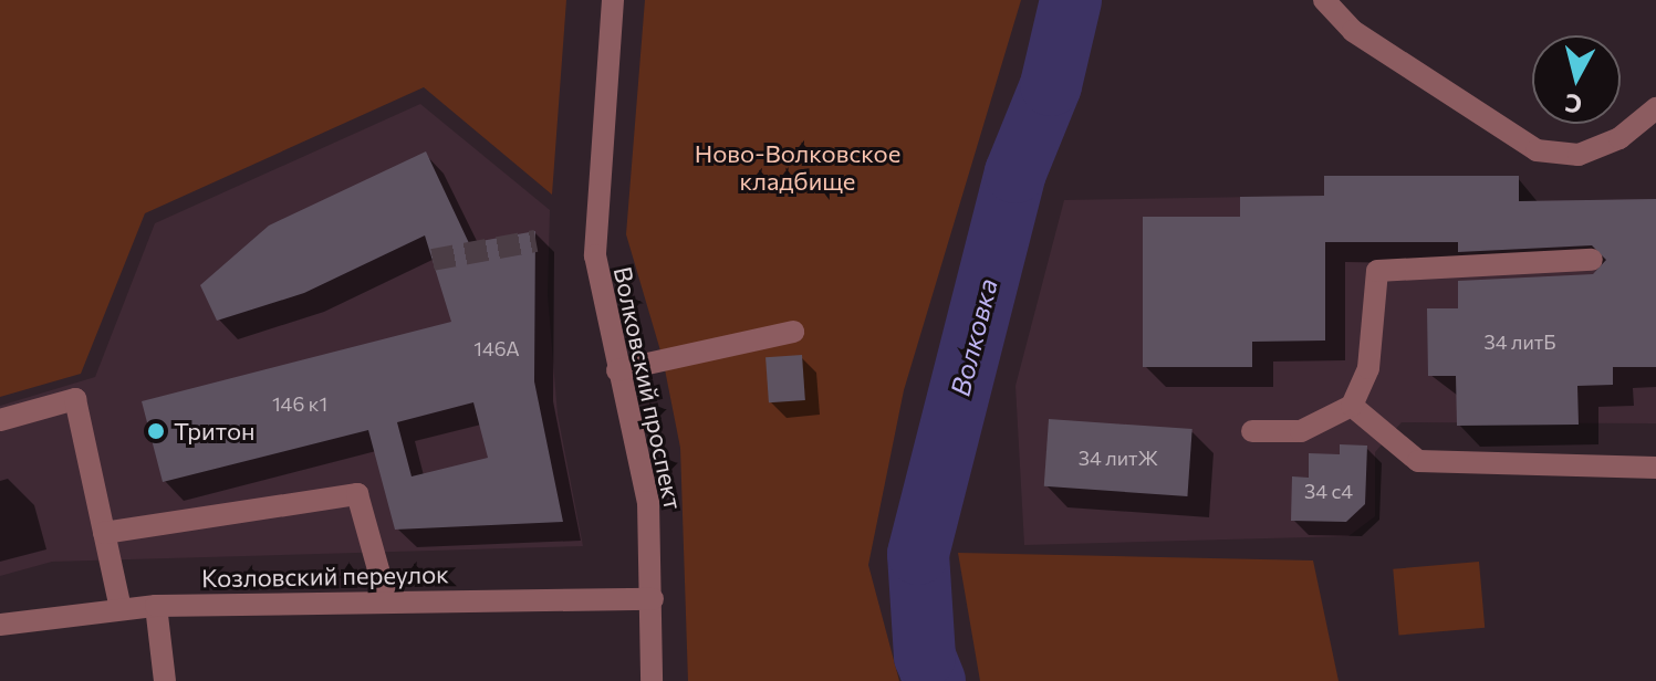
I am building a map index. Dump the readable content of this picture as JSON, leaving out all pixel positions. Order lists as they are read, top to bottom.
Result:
{
  "streets": {
    "street": ["Волковский проспект", "Козловский переулок"]
  },
  "crossings": [
    ["Волковский проспект", "Козловский переулок"]
  ],
  "water": ["Волковка"],
  "parks": ["Ново-Волковское кладбище"],
  "places": ["Тритон"],
  "house_numbers": [
    "34 литБ",
    "146А",
    "146 к1",
    "34 литЖ",
    "34 с4"
  ],
  "north": "bottom"
}
